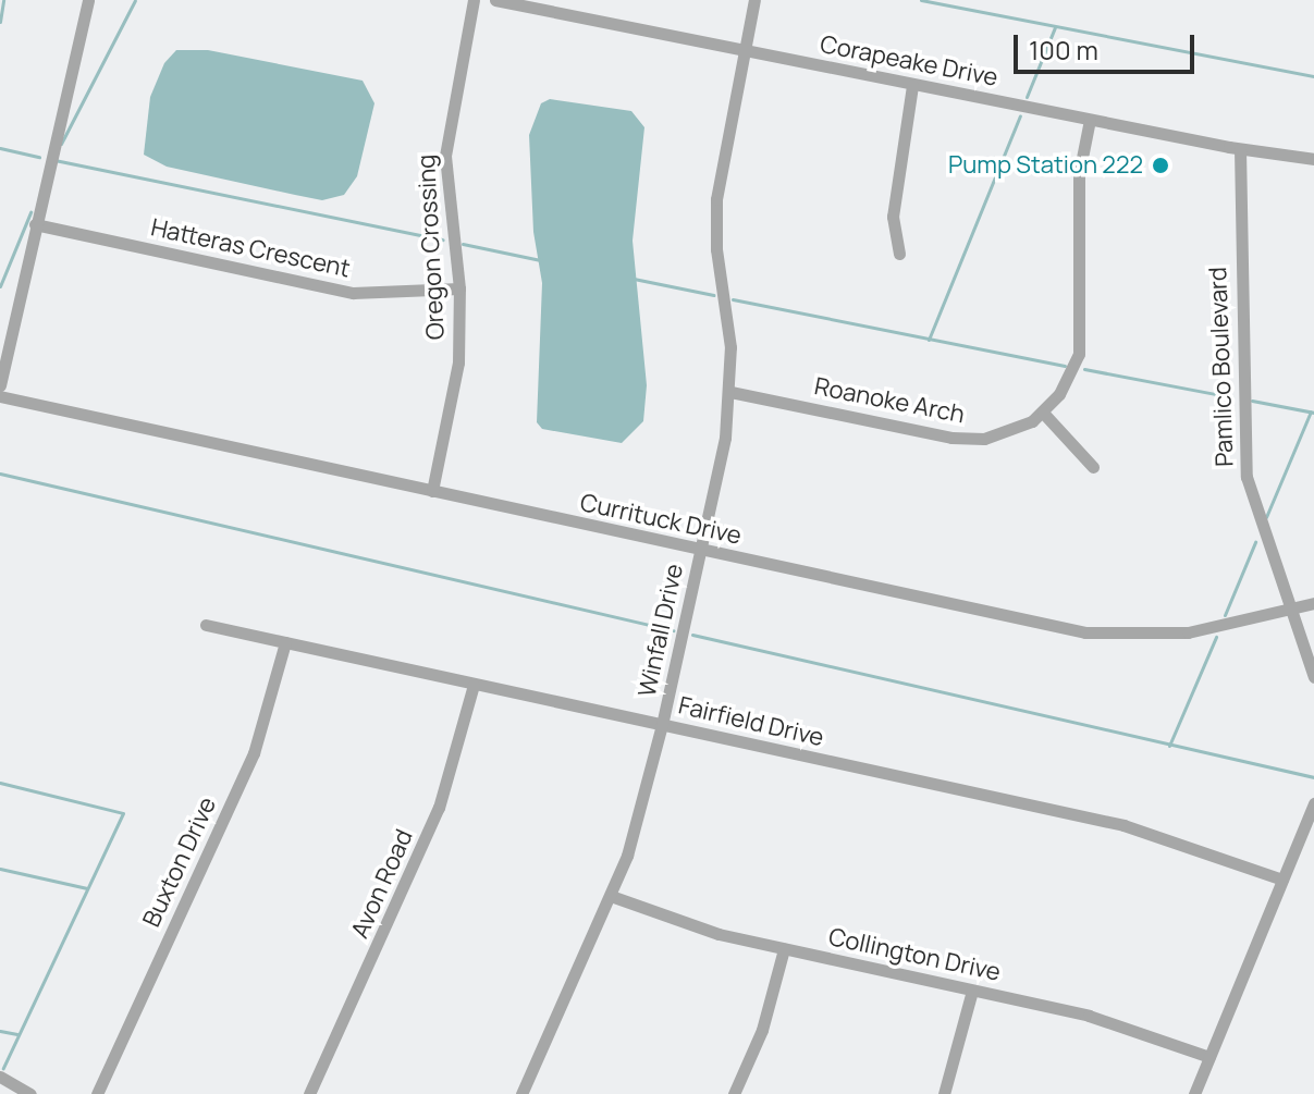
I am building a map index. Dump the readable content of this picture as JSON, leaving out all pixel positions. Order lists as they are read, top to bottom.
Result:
{
  "streets": {
    "street": [
      "Corapeake Drive",
      "Oregon Crossing",
      "Hatteras Crescent",
      "Pamlico Boulevard",
      "Roanoke Arch",
      "Currituck Drive",
      "Winfall Drive",
      "Fairfield Drive",
      "Buxton Drive",
      "Avon Road",
      "Collington Drive"
    ]
  },
  "crossings": [
    ["Corapeake Drive", "Pamlico Boulevard"],
    ["Corapeake Drive", "Roanoke Arch"],
    ["Corapeake Drive", "Winfall Drive"],
    ["Oregon Crossing", "Hatteras Crescent"],
    ["Oregon Crossing", "Currituck Drive"],
    ["Pamlico Boulevard", "Currituck Drive"],
    ["Roanoke Arch", "Winfall Drive"],
    ["Currituck Drive", "Winfall Drive"],
    ["Winfall Drive", "Fairfield Drive"],
    ["Winfall Drive", "Collington Drive"],
    ["Fairfield Drive", "Buxton Drive"],
    ["Fairfield Drive", "Avon Road"]
  ],
  "places": ["Pump Station 222"],
  "scale_bar": "100 m"
}
